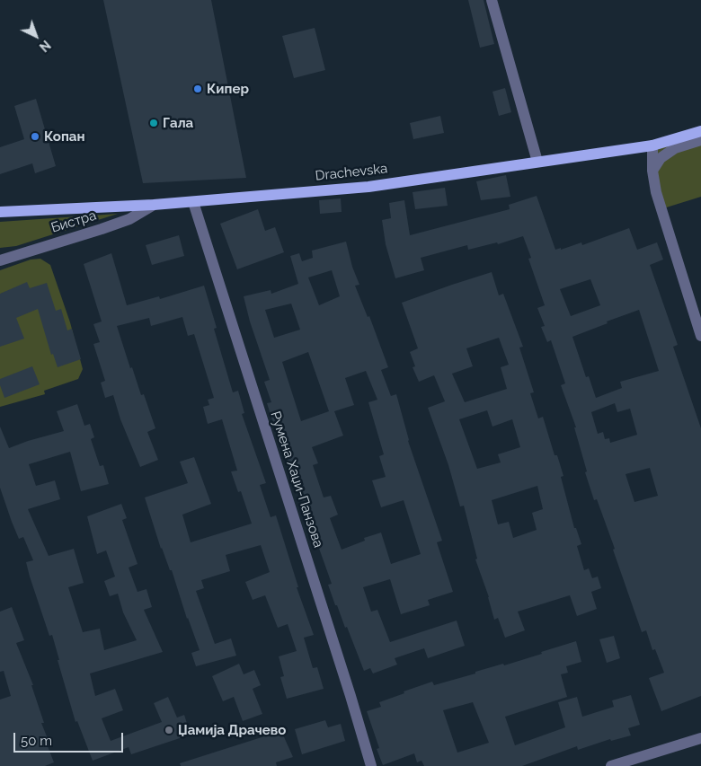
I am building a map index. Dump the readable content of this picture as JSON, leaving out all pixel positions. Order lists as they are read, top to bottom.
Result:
{
  "streets": {
    "main road": ["Drachevska"],
    "street": ["Бистра", "Румена Хаџи-Панзова"]
  },
  "crossings": [
    ["Drachevska", "Бистра"],
    ["Drachevska", "Румена Хаџи-Панзова"]
  ],
  "places": [
    "Кипер",
    "Гала",
    "Копан",
    "Џамија Драчево"
  ],
  "scale_bar": "50 m",
  "north": "bottom right"
}
